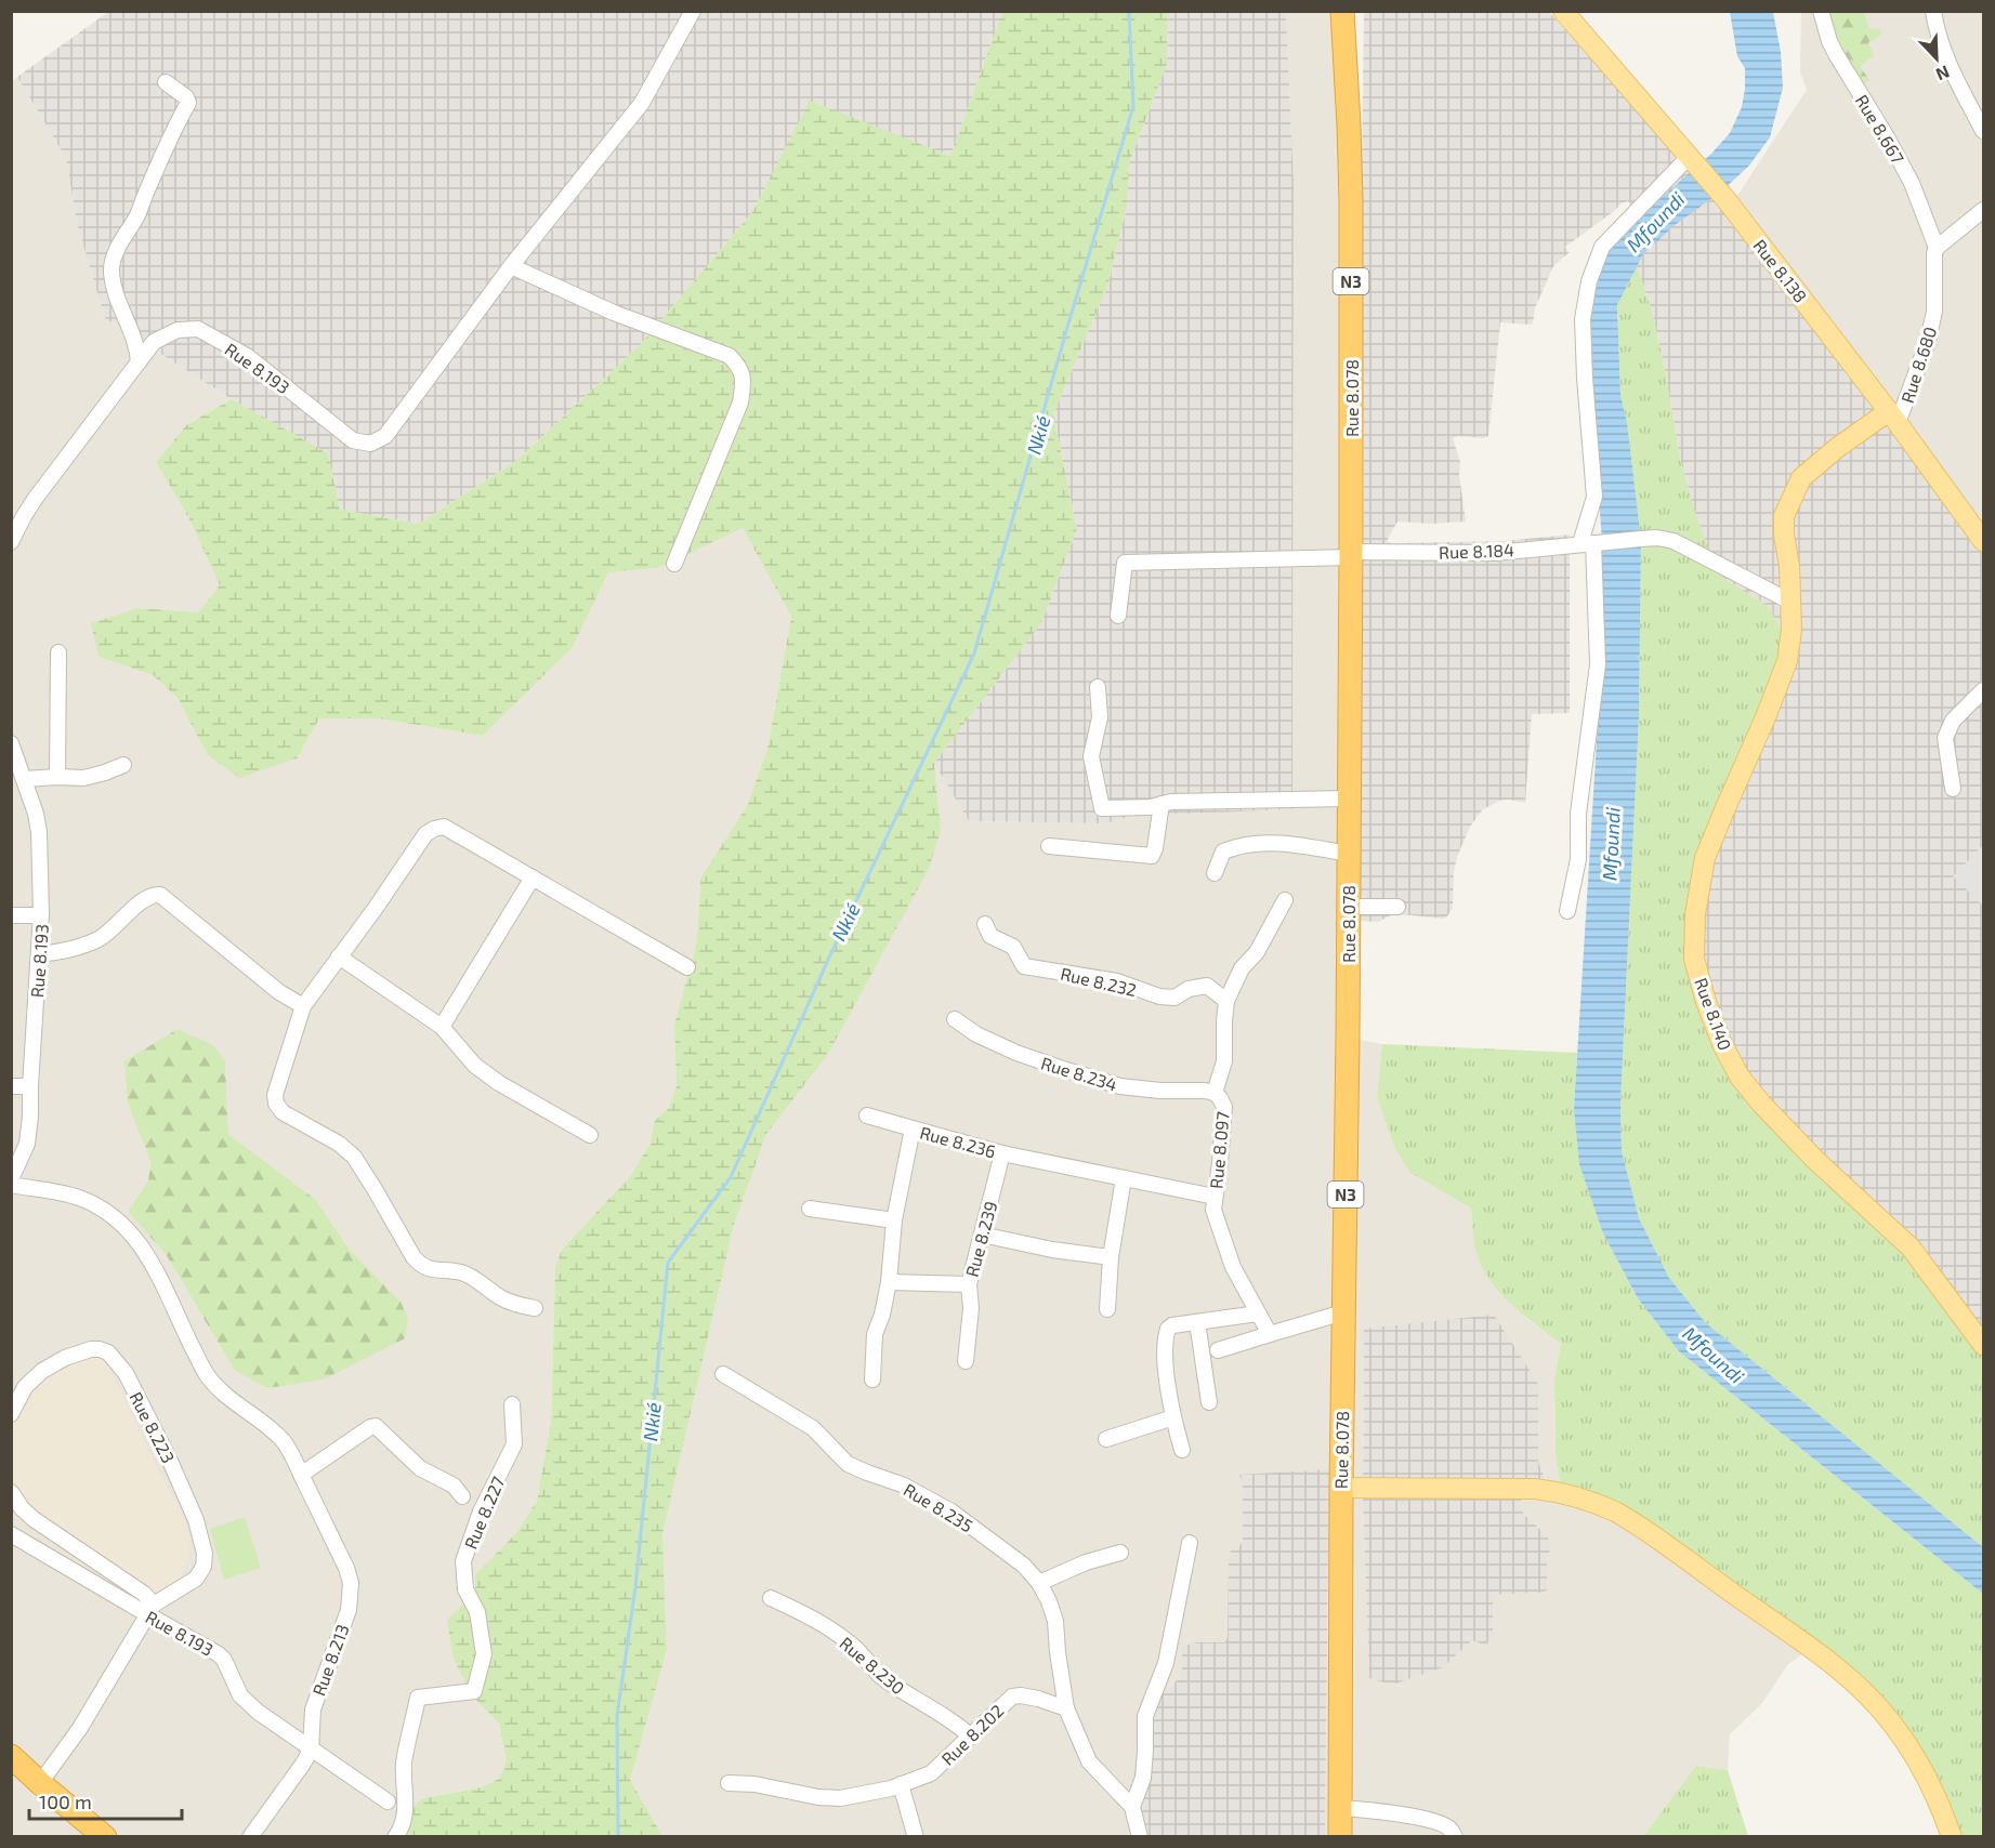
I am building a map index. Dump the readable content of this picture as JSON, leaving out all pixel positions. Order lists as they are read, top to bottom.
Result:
{
  "streets": {
    "highway": ["N3", "Rue 8.078"],
    "main road": ["Rue 8.138", "Rue 8.140"],
    "street": [
      "Rue 8.667",
      "Rue 8.680",
      "Rue 8.193",
      "Rue 8.184",
      "Rue 8.232",
      "Rue 8.234",
      "Rue 8.236",
      "Rue 8.097",
      "Rue 8.239",
      "Rue 8.223",
      "Rue 8.235",
      "Rue 8.227",
      "Rue 8.213",
      "Rue 8.230",
      "Rue 8.202"
    ]
  },
  "crossings": [
    ["Rue 8.667", "Rue 8.680"],
    ["Rue 8.138", "Rue 8.680"],
    ["Rue 8.138", "Rue 8.140"],
    ["Rue 8.680", "Rue 8.140"],
    ["Rue 8.193", "Rue 8.223"],
    ["Rue 8.193", "Rue 8.213"],
    ["Rue 8.078", "Rue 8.184"],
    ["Rue 8.184", "Rue 8.140"],
    ["Rue 8.232", "Rue 8.097"],
    ["Rue 8.234", "Rue 8.097"],
    ["Rue 8.236", "Rue 8.097"],
    ["Rue 8.236", "Rue 8.239"],
    ["Rue 8.235", "Rue 8.202"],
    ["Rue 8.230", "Rue 8.202"]
  ],
  "water": ["Mfoundi", "Nkié"],
  "scale_bar": "100 m",
  "north": "bottom right"
}
